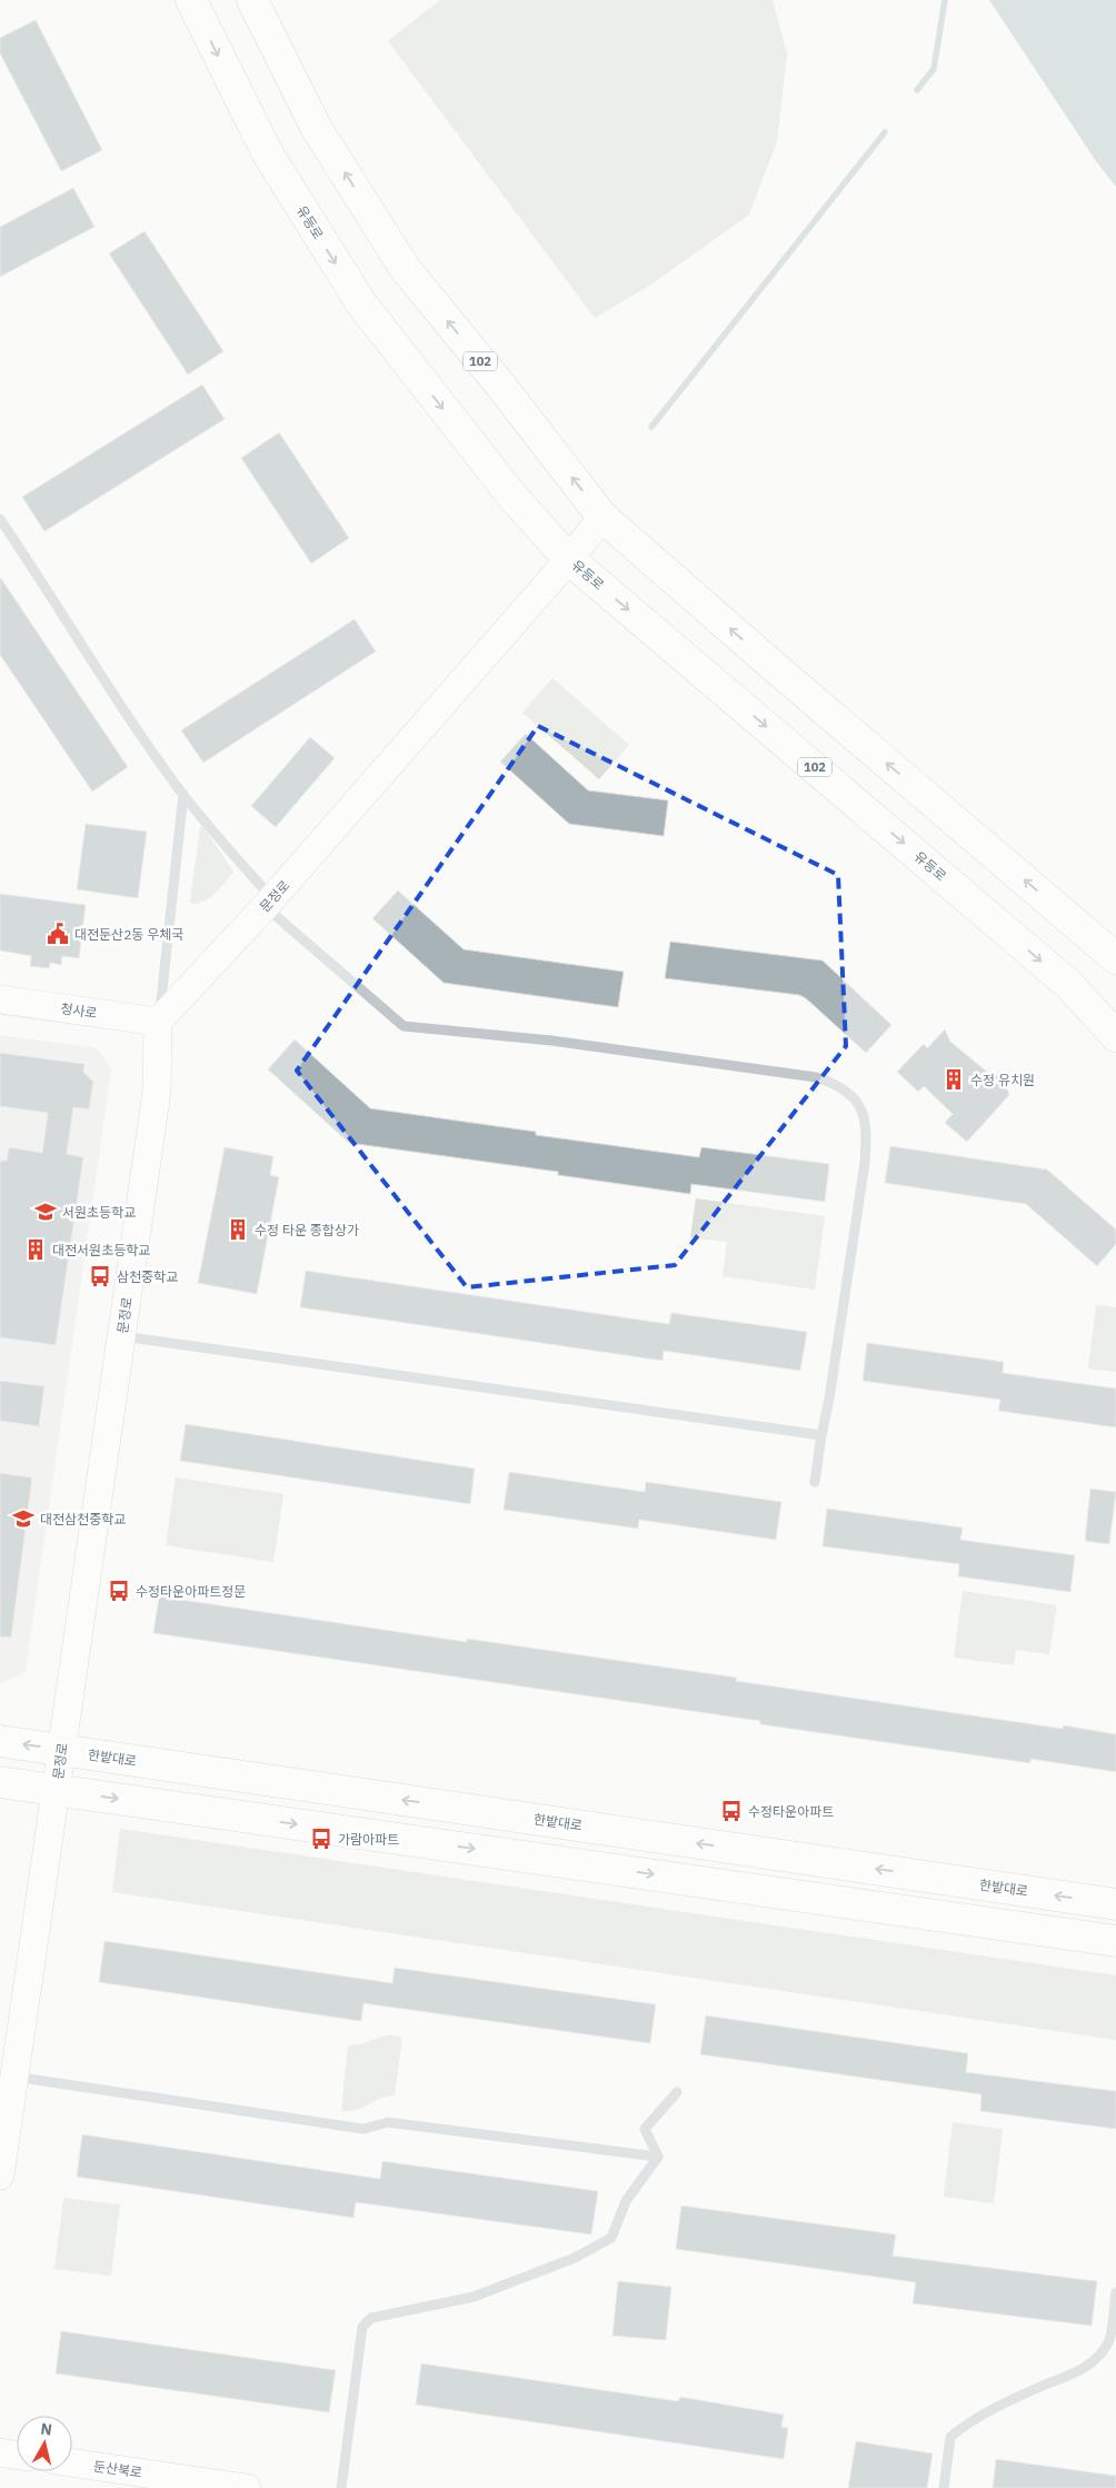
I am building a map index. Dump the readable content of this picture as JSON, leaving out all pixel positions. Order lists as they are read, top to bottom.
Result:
{
  "streets": {
    "main road": [
      "유등로",
      "102",
      "문정로",
      "청사로",
      "한밭대로",
      "둔산북로"
    ]
  },
  "crossings": [
    ["유등로", "문정로"],
    ["102", "문정로"],
    ["문정로", "청사로"],
    ["문정로", "한밭대로"]
  ],
  "places": {
    "public building": ["대전둔산2동 우체국"],
    "building": ["수정 유치원", "수정 타운 종합상가", "대전서원초등학교"],
    "school or university": ["서원초등학교", "대전삼천중학교"],
    "bus stop": [
      "삼천중학교",
      "수정타운아파트정문",
      "수정타운아파트",
      "가람아파트"
    ]
  },
  "north": "top"
}
